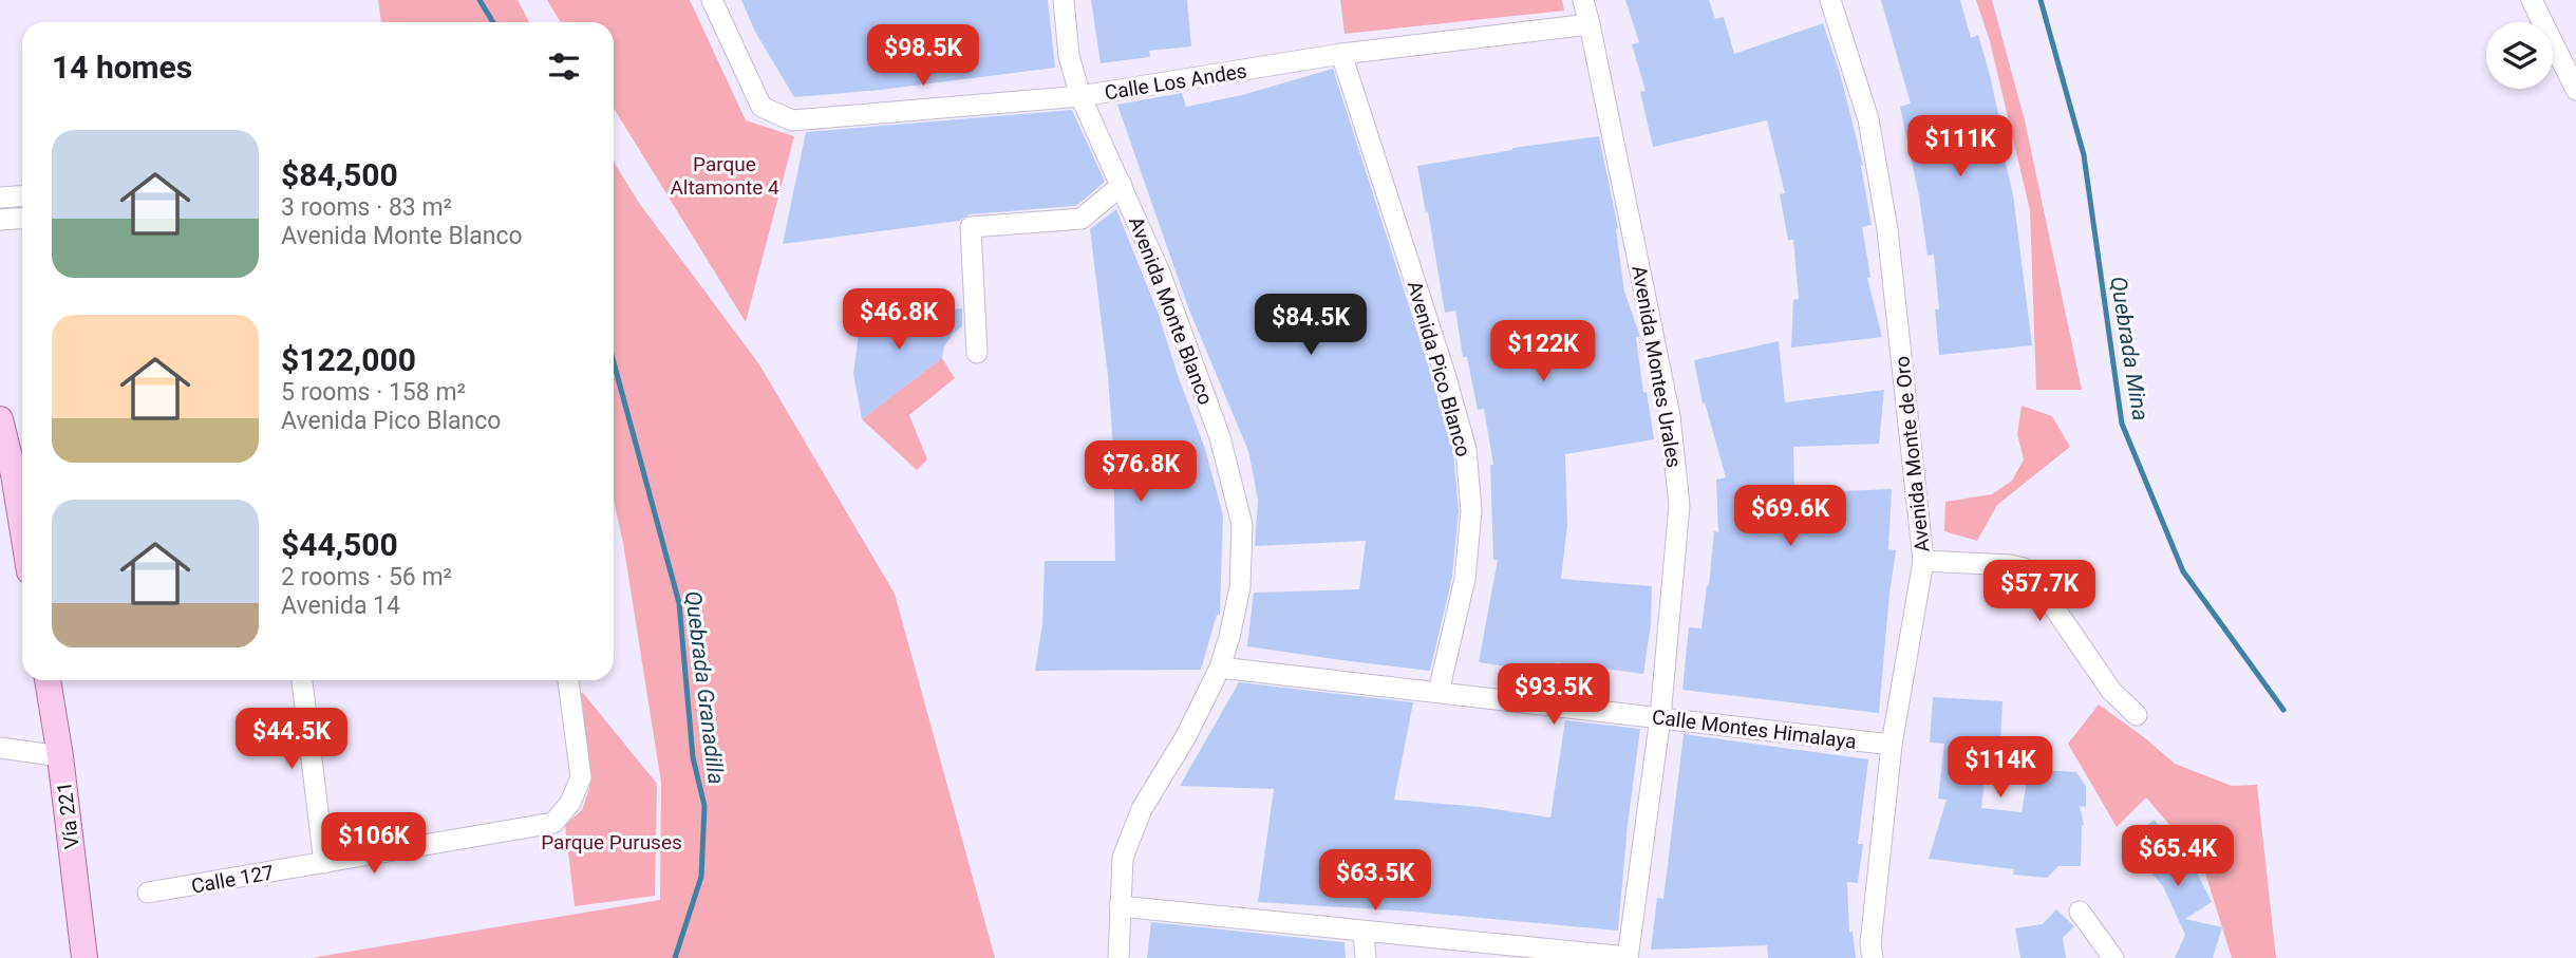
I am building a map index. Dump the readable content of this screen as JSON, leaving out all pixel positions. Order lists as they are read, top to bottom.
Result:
{
  "streets": {
    "main road": ["Vía 221"],
    "street": [
      "Calle Los Andes",
      "Avenida Monte Blanco",
      "Avenida Montes Urales",
      "Avenida Pico Blanco",
      "Avenida Monte de Oro",
      "Calle Montes Himalaya",
      "Calle 127"
    ]
  },
  "crossings": [
    ["Calle Los Andes", "Avenida Monte Blanco"],
    ["Calle Los Andes", "Avenida Montes Urales"],
    ["Calle Los Andes", "Avenida Pico Blanco"],
    ["Avenida Monte Blanco", "Calle Montes Himalaya"],
    ["Avenida Montes Urales", "Calle Montes Himalaya"],
    ["Avenida Pico Blanco", "Calle Montes Himalaya"],
    ["Avenida Monte de Oro", "Calle Montes Himalaya"]
  ],
  "water": ["Quebrada Mina", "Quebrada Granadilla"],
  "parks": ["Parque Altamonte 4", "Parque Puruses"],
  "page": {
    "heading": "14 homes",
    "price": [
      "$98.5K",
      "$111K",
      "$46.8K",
      "$84.5K",
      "$122K",
      "$76.8K",
      "$69.6K",
      "$57.7K",
      "$93.5K",
      "$44.5K",
      "$114K",
      "$106K",
      "$65.4K",
      "$63.5K"
    ],
    "list": [
      {
        "name": "$84,500",
        "note": "3 rooms · 83 m² · Avenida Monte Blanco"
      },
      {
        "name": "$122,000",
        "note": "5 rooms · 158 m² · Avenida Pico Blanco"
      },
      {
        "name": "$44,500",
        "note": "2 rooms · 56 m² · Avenida 14"
      }
    ]
  }
}
